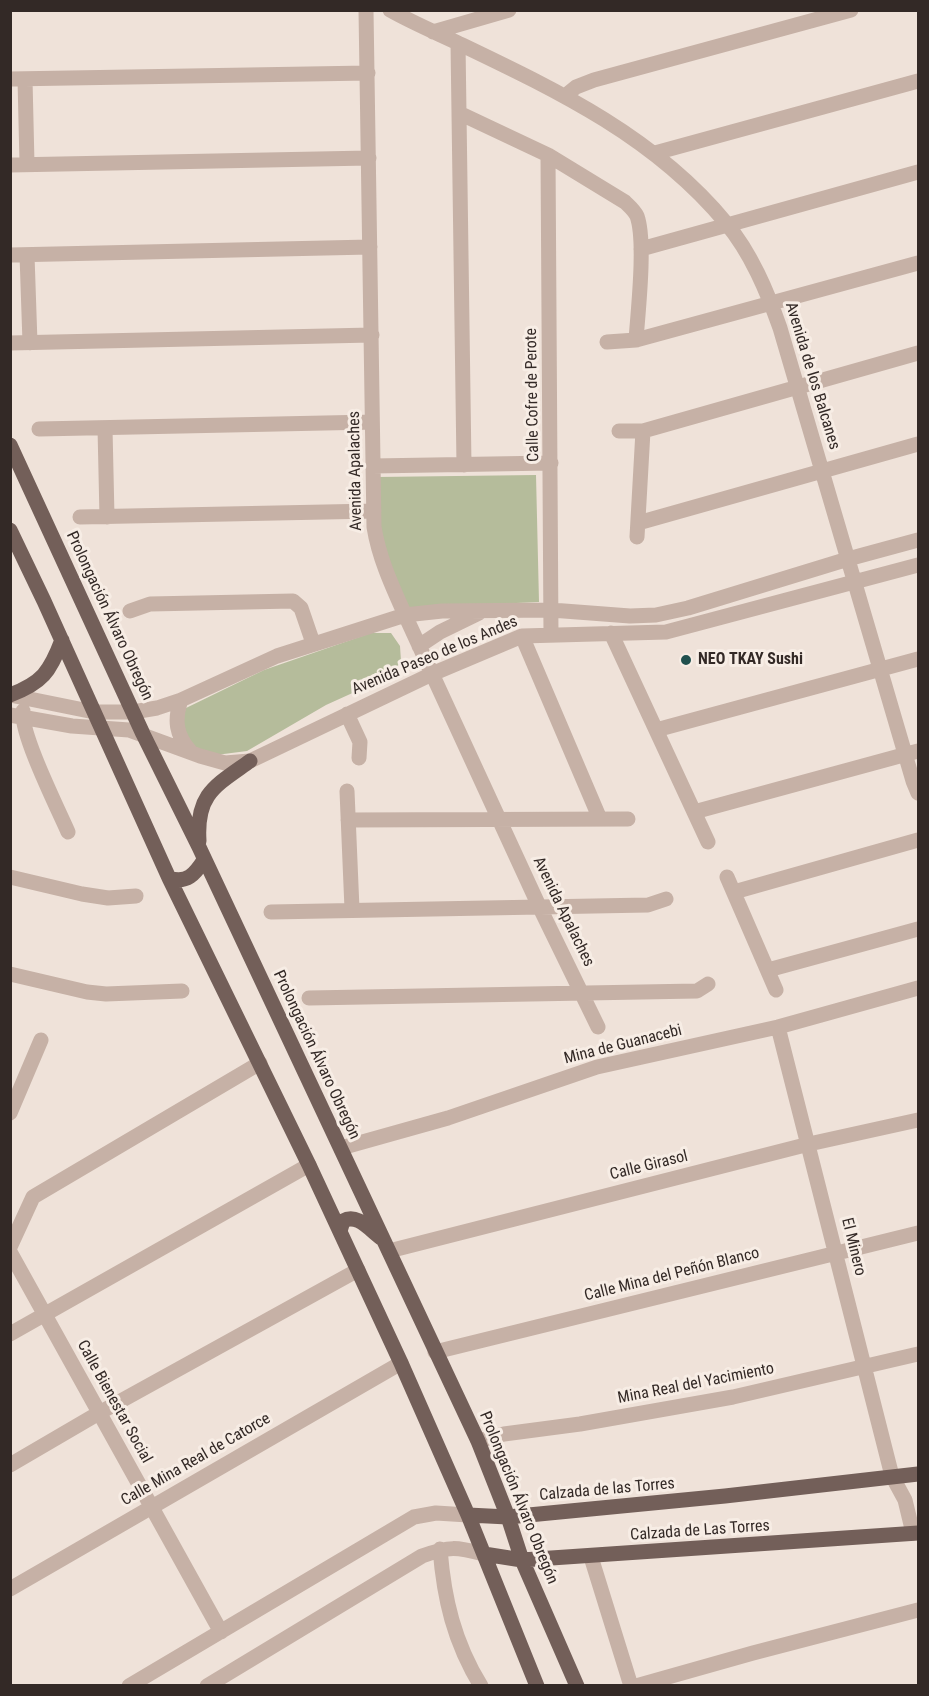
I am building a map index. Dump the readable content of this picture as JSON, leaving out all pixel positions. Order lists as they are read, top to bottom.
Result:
{
  "streets": {
    "main road": ["Prolongación Álvaro Obregón", "Calzada de las Torres", "Calzada de Las Torres"],
    "street": [
      "Avenida de los Balcanes",
      "Calle Cofre de Perote",
      "Avenida Apalaches",
      "Avenida Paseo de los Andes",
      "Mina de Guanacebi",
      "Calle Girasol",
      "El Minero",
      "Calle Mina del Peñón Blanco",
      "Mina Real del Yacimiento",
      "Calle Bienestar Social",
      "Calle Mina Real de Catorce"
    ]
  },
  "crossings": [
    ["Avenida de los Balcanes", "Avenida Paseo de los Andes"],
    ["Calle Cofre de Perote", "Avenida Paseo de los Andes"],
    ["Avenida Apalaches", "Avenida Paseo de los Andes"],
    ["Prolongación Álvaro Obregón", "Avenida Paseo de los Andes"],
    ["Prolongación Álvaro Obregón", "Mina de Guanacebi"],
    ["Prolongación Álvaro Obregón", "Calle Girasol"],
    ["Prolongación Álvaro Obregón", "Calle Mina del Peñón Blanco"],
    ["Prolongación Álvaro Obregón", "Mina Real del Yacimiento"],
    ["Prolongación Álvaro Obregón", "Calzada de las Torres"],
    ["Prolongación Álvaro Obregón", "Calzada de Las Torres"],
    ["Mina de Guanacebi", "El Minero"],
    ["Calle Girasol", "El Minero"],
    ["El Minero", "Calle Mina del Peñón Blanco"],
    ["El Minero", "Mina Real del Yacimiento"],
    ["El Minero", "Calzada de las Torres"],
    ["El Minero", "Calzada de Las Torres"],
    ["Calle Bienestar Social", "Calle Mina Real de Catorce"],
    ["Calle Bienestar Social", "Calzada de las Torres"]
  ],
  "places": ["NEO TKAY Sushi"]
}
